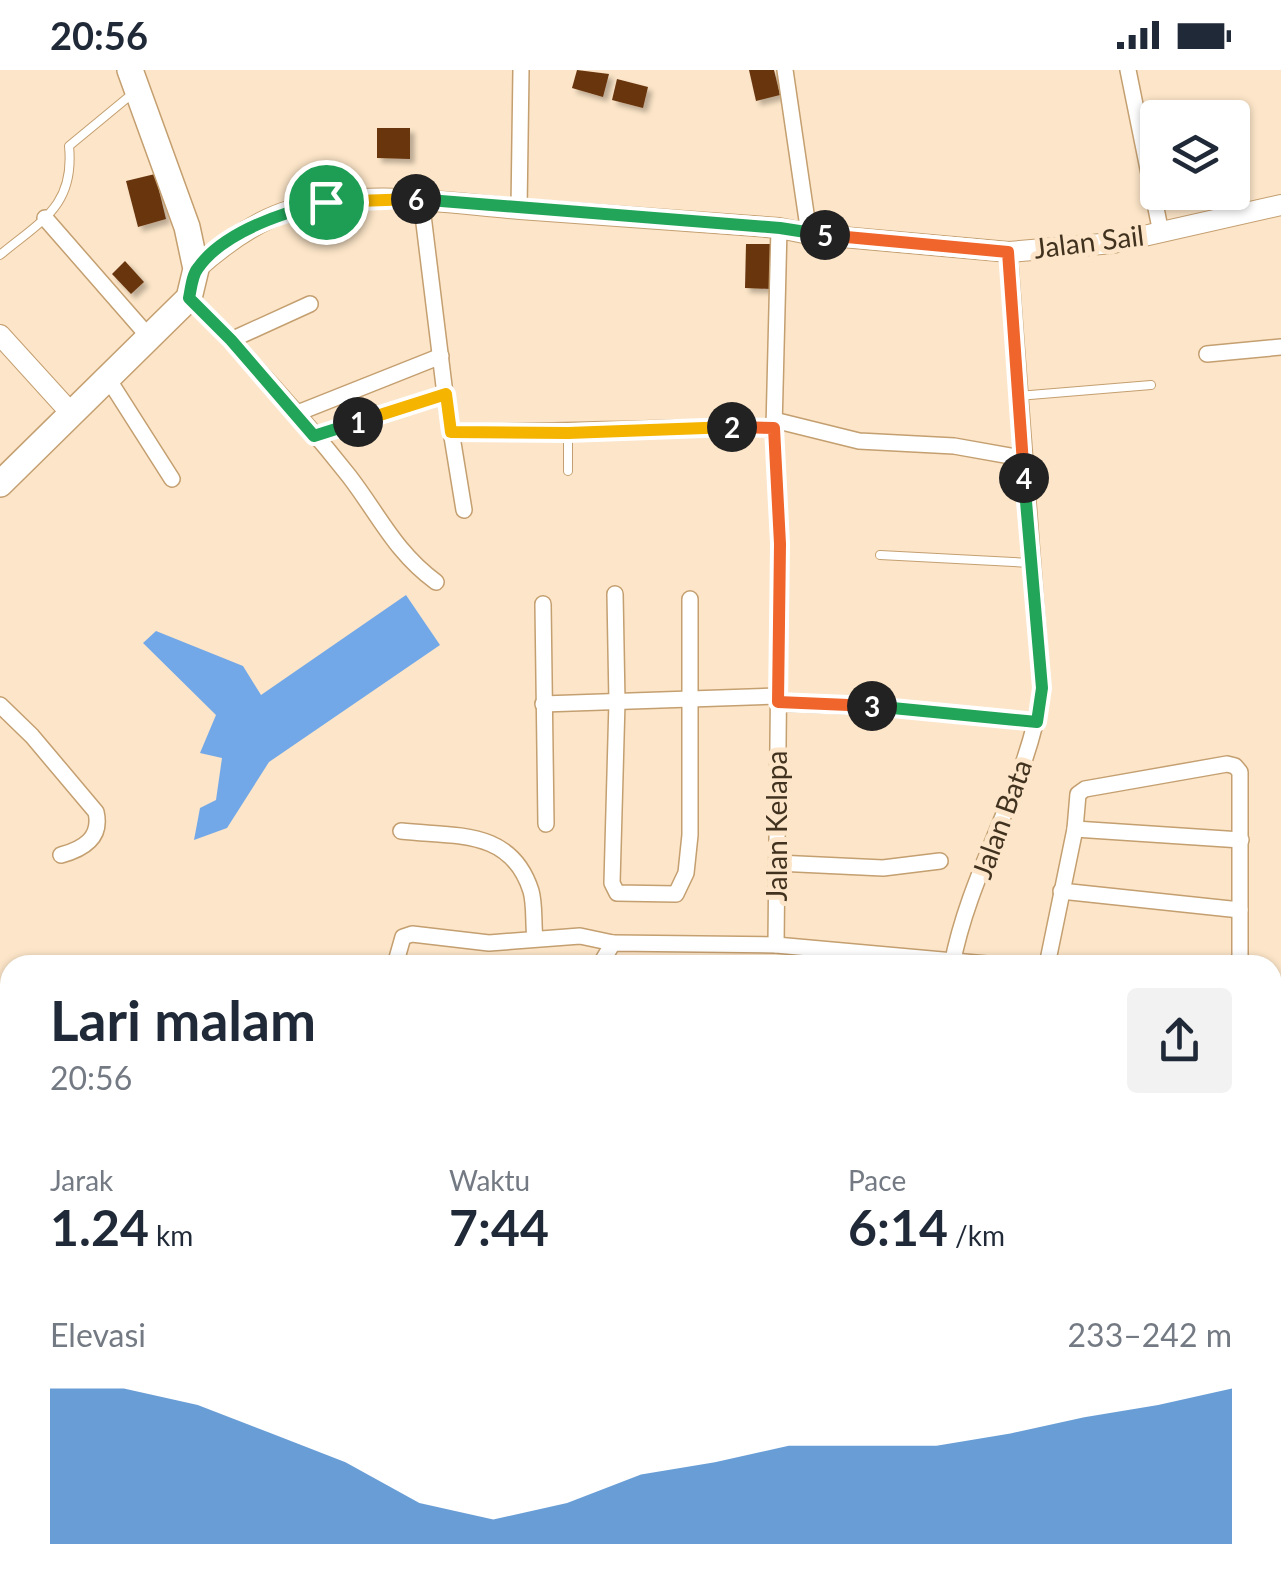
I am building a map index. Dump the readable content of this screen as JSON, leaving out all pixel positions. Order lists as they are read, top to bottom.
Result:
{
  "streets": {
    "street": ["Jalan Sail", "Jalan Bata", "Jalan Kelapa"]
  },
  "crossings": [
    ["Jalan Sail", "Jalan Bata"],
    ["Jalan Sail", "Jalan Kelapa"]
  ],
  "page": {
    "status": "20:56",
    "pins": [
      "6",
      "5",
      "1",
      "2",
      "4",
      "3"
    ],
    "heading": ["Lari malam", "20:56"],
    "stats": [
      ["Jarak", "1.24 km"],
      ["Waktu", "7:44"],
      ["Pace", "6:14 /km"]
    ],
    "chart": ["Elevasi", "233–242 m"]
  }
}
